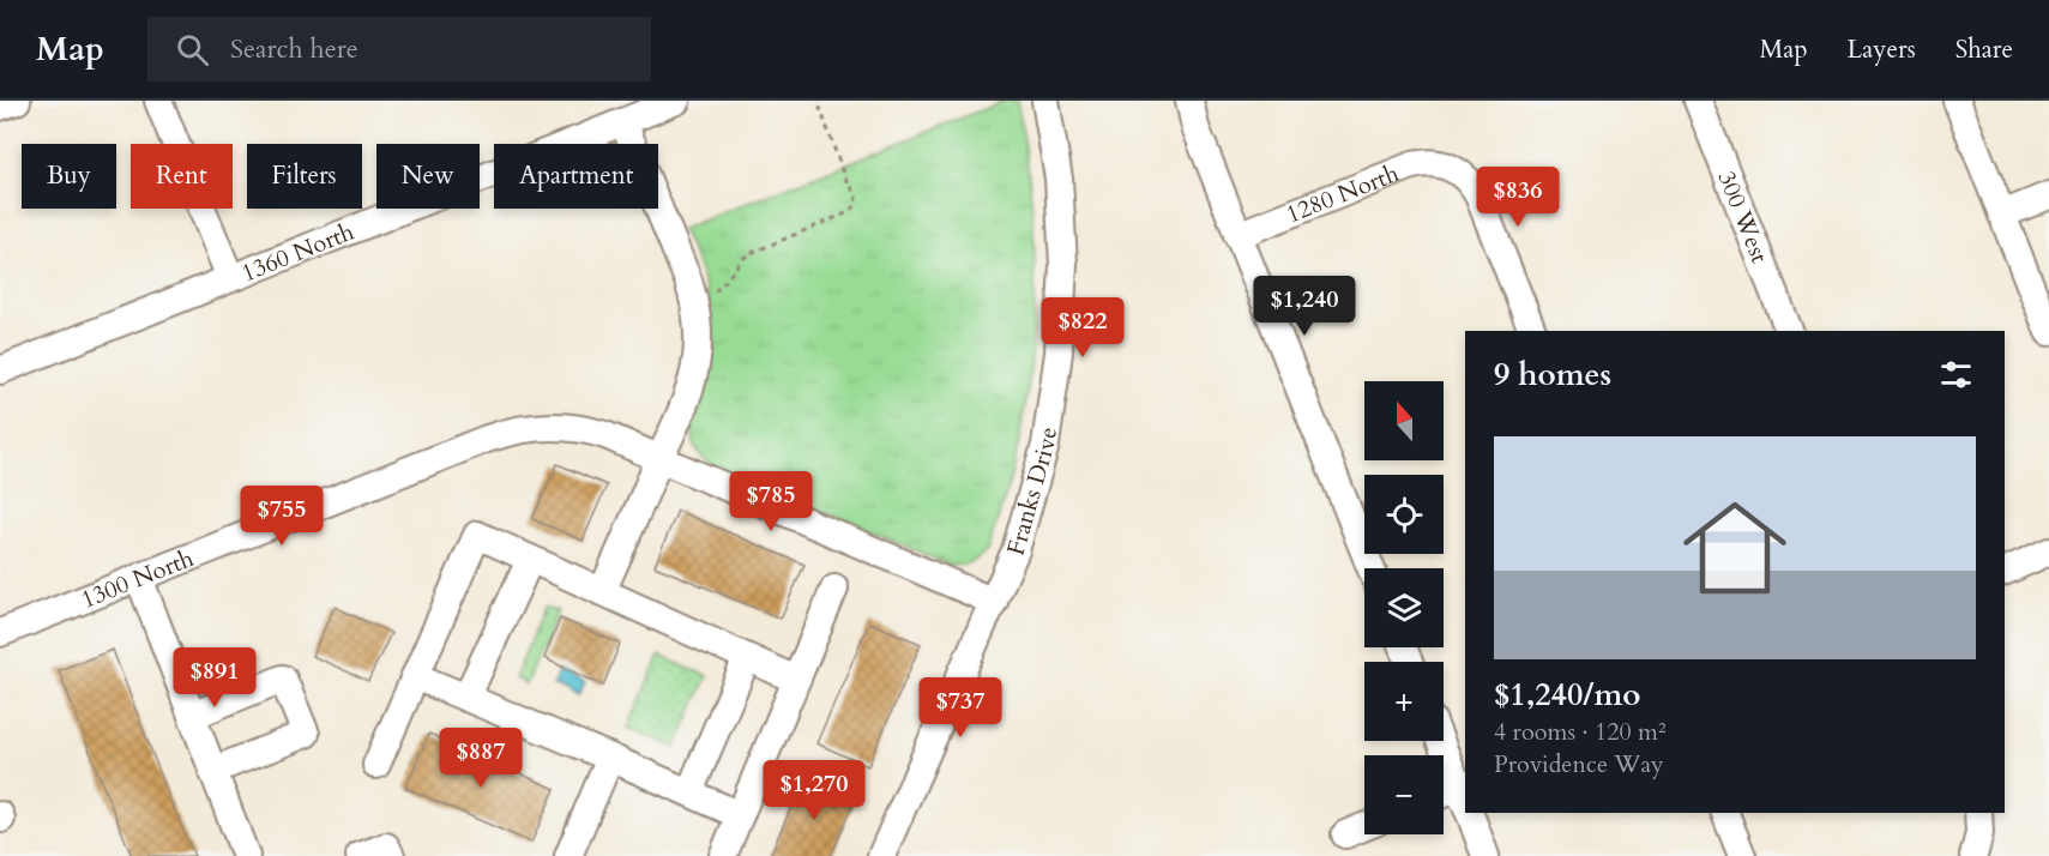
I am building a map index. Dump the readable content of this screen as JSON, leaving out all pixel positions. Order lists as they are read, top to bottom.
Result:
{
  "streets": {
    "street": [
      "1280 North",
      "300 West",
      "1360 North",
      "Franks Drive",
      "1300 North"
    ]
  },
  "crossings": [
    ["Franks Drive", "1300 North"]
  ],
  "north": "top",
  "page": {
    "header": "Map",
    "search": "Search here",
    "nav": ["Map", "Layers", "Share"],
    "chip": [
      "Buy",
      "Rent",
      "Filters",
      "New",
      "Apartment"
    ],
    "price": [
      "$836",
      "$1,240",
      "$822",
      "$785",
      "$755",
      "$891",
      "$737",
      "$887",
      "$1,270"
    ],
    "heading": "9 homes",
    "map_buttons": ["+", "−"],
    "list": [
      {
        "name": "$1,240/mo",
        "note": "4 rooms · 120 m² · Providence Way"
      }
    ]
  }
}
